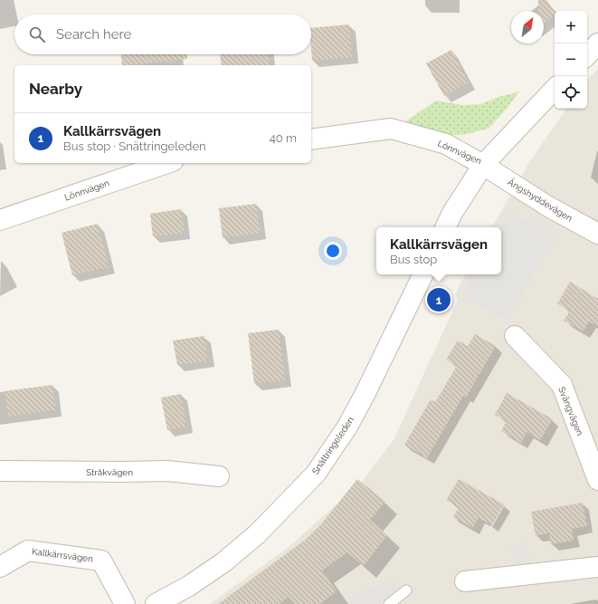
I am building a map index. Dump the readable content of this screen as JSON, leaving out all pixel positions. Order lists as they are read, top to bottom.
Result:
{
  "streets": {
    "street": [
      "Lönnvägen",
      "Ängshyddevägen",
      "Svängvägen",
      "Snättringeleden",
      "Stråkvägen",
      "Kallkärrsvägen"
    ]
  },
  "crossings": [
    ["Lönnvägen", "Ängshyddevägen"]
  ],
  "north": "top right",
  "page": {
    "map_buttons": ["+", "−"],
    "search": "Search here",
    "heading": "Nearby",
    "list": [
      {
        "mark": "1",
        "name": "Kallkärrsvägen",
        "note": "Bus stop · Snättringeleden",
        "value": "40 m"
      }
    ],
    "popup": ["Kallkärrsvägen", "Bus stop"],
    "pins": "1"
  }
}
